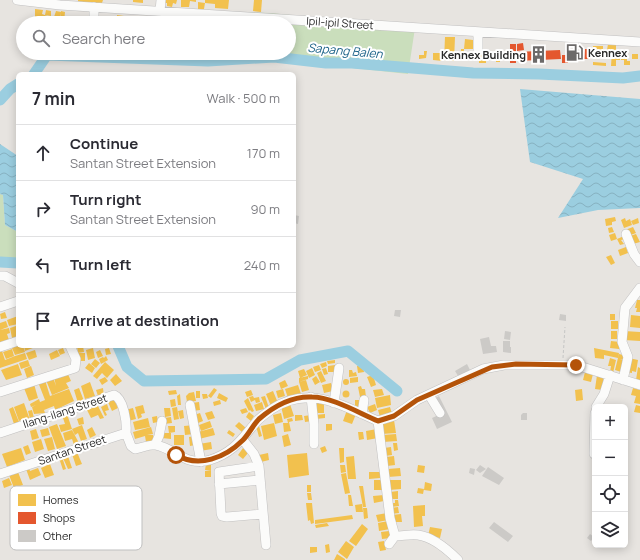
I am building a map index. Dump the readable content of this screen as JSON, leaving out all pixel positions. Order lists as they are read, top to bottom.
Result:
{
  "streets": {
    "street": ["Ipil-ipil Street", "Ilang-ilang Street", "Santan Street"]
  },
  "crossings": [
    ["Ilang-ilang Street", "Santan Street"]
  ],
  "water": ["Sapang Balen"],
  "places": {
    "fuel station": ["Kennex"],
    "building": ["Kennex Building"]
  },
  "legend": ["Homes", "Shops", "Other"],
  "page": {
    "search": "Search here",
    "heading": ["7 min", "Walk · 500 m"],
    "list": [
      ["Continue", "Santan Street Extension", "170 m"],
      ["Turn right", "Santan Street Extension", "90 m"],
      ["Turn left", "240 m"],
      "Arrive at destination"
    ],
    "map_buttons": ["+", "−"]
  }
}
